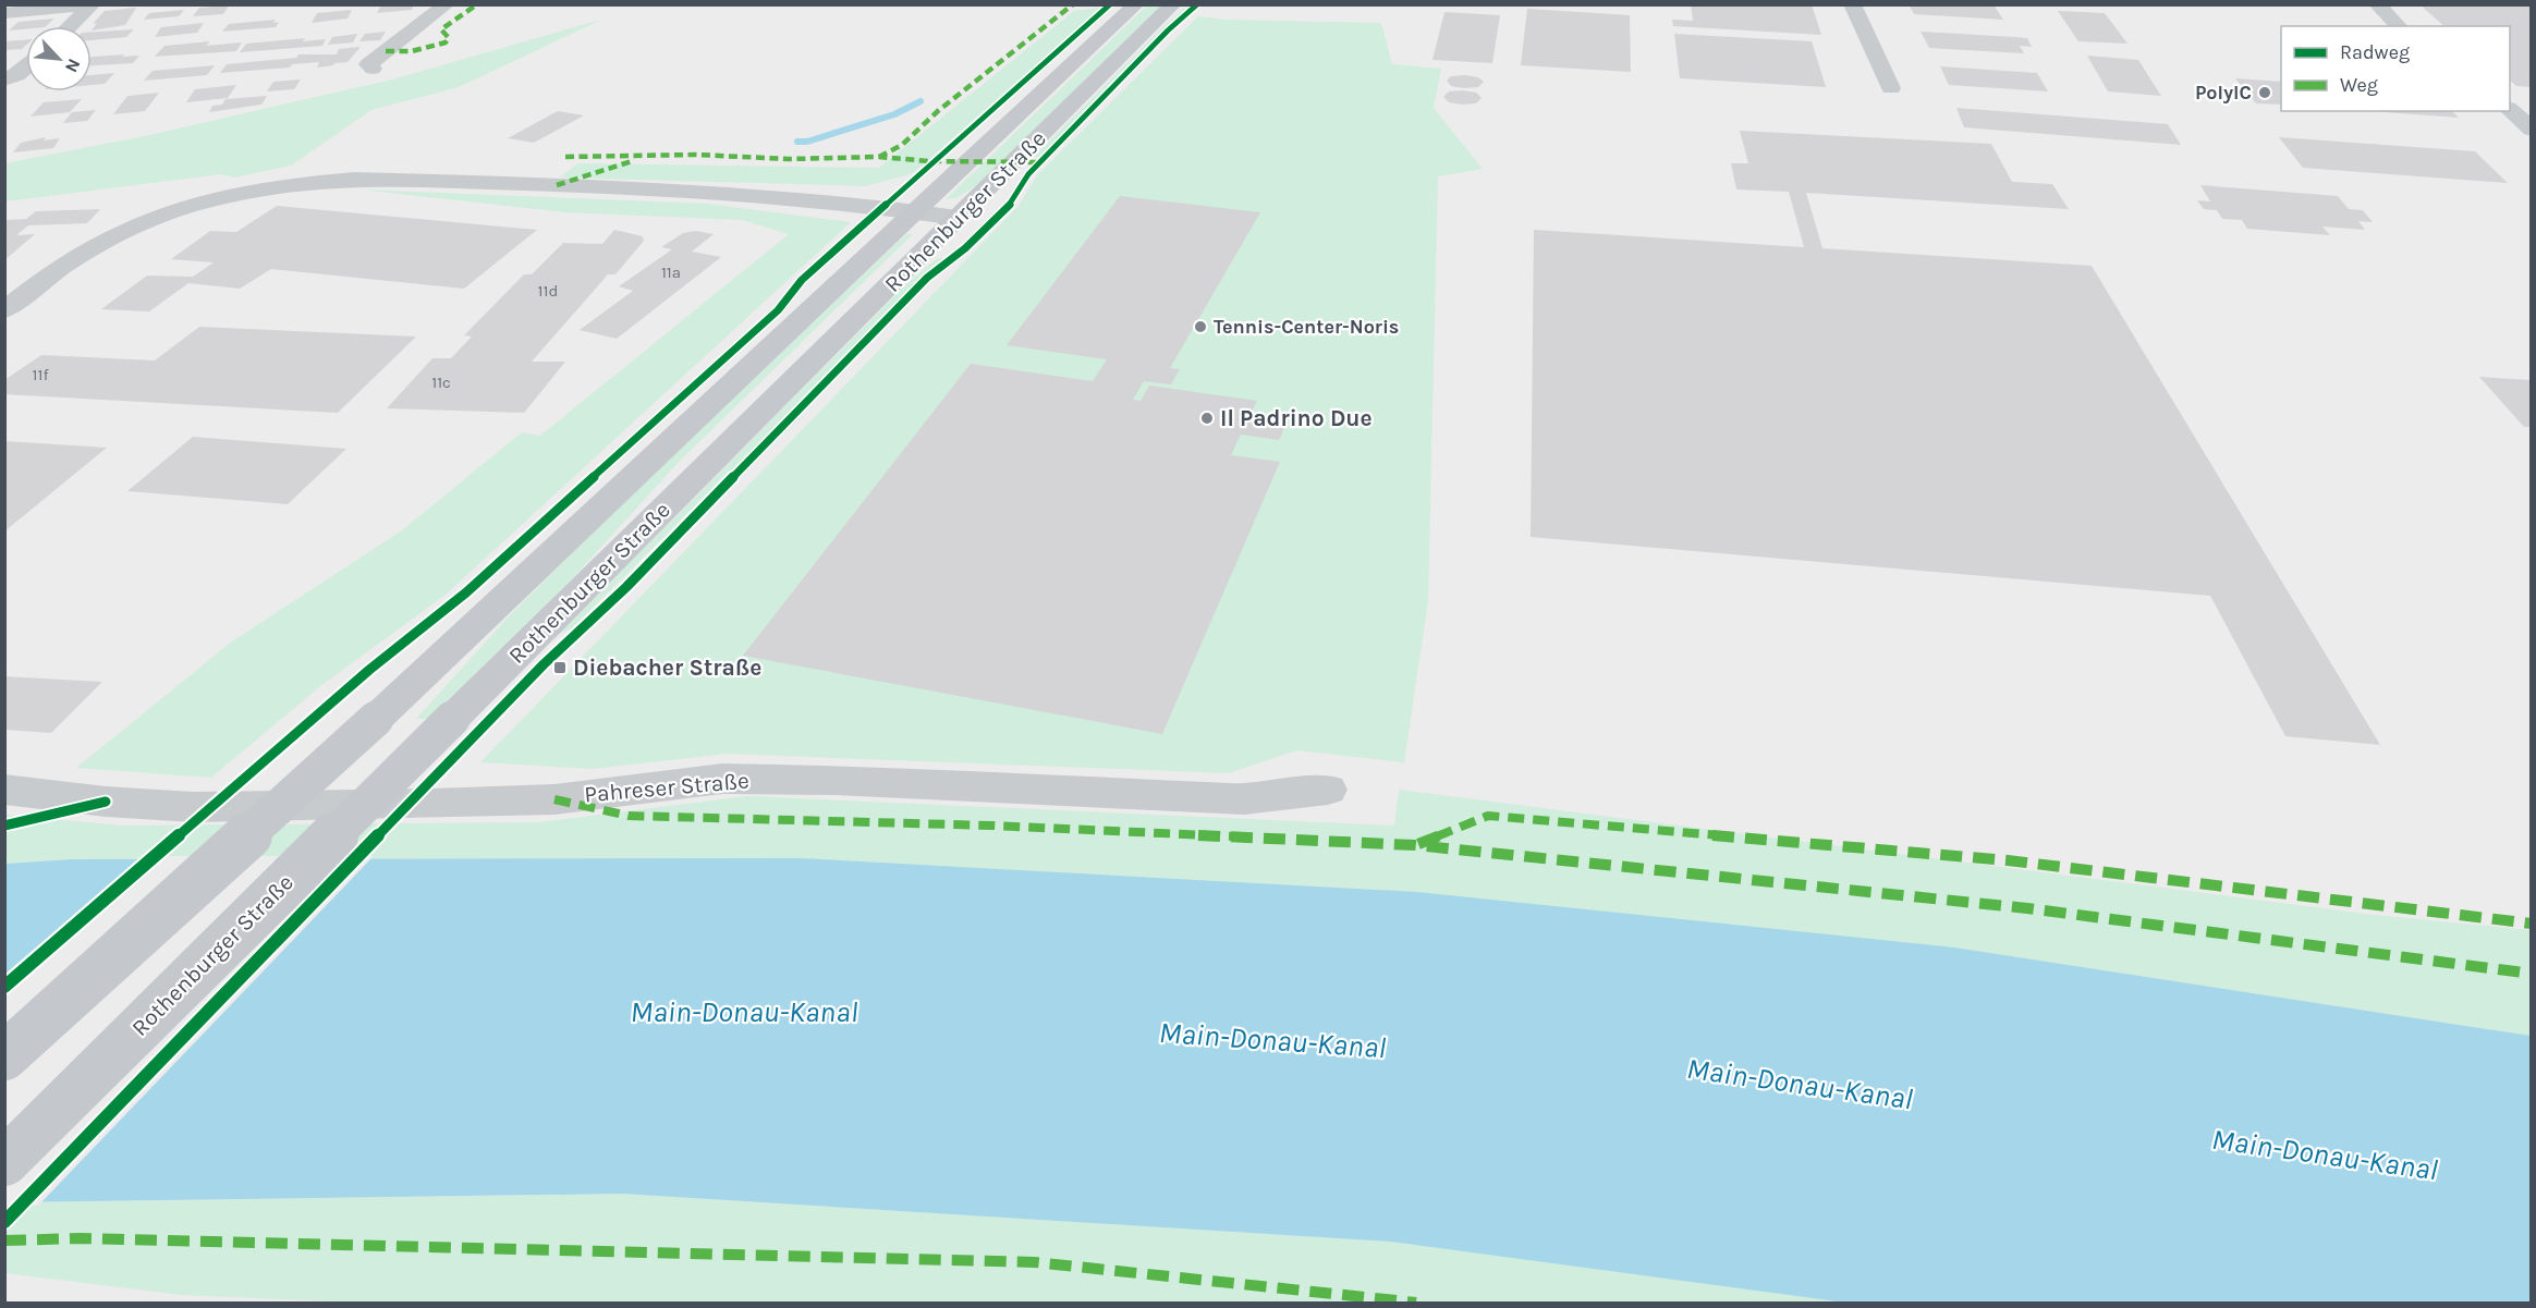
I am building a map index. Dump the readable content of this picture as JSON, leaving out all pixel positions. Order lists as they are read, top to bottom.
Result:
{
  "streets": {
    "main road": ["Rothenburger Straße"],
    "street": ["Pahreser Straße"]
  },
  "water": ["Main-Donau-Kanal"],
  "places": {
    "other": ["PolyIC", "Tennis-Center-Noris", "Il Padrino Due"],
    "transit": ["Diebacher Straße"]
  },
  "house_numbers": [
    "11a",
    "11d",
    "11f",
    "11c"
  ],
  "legend": ["Radweg", "Weg"],
  "north": "bottom right"
}
